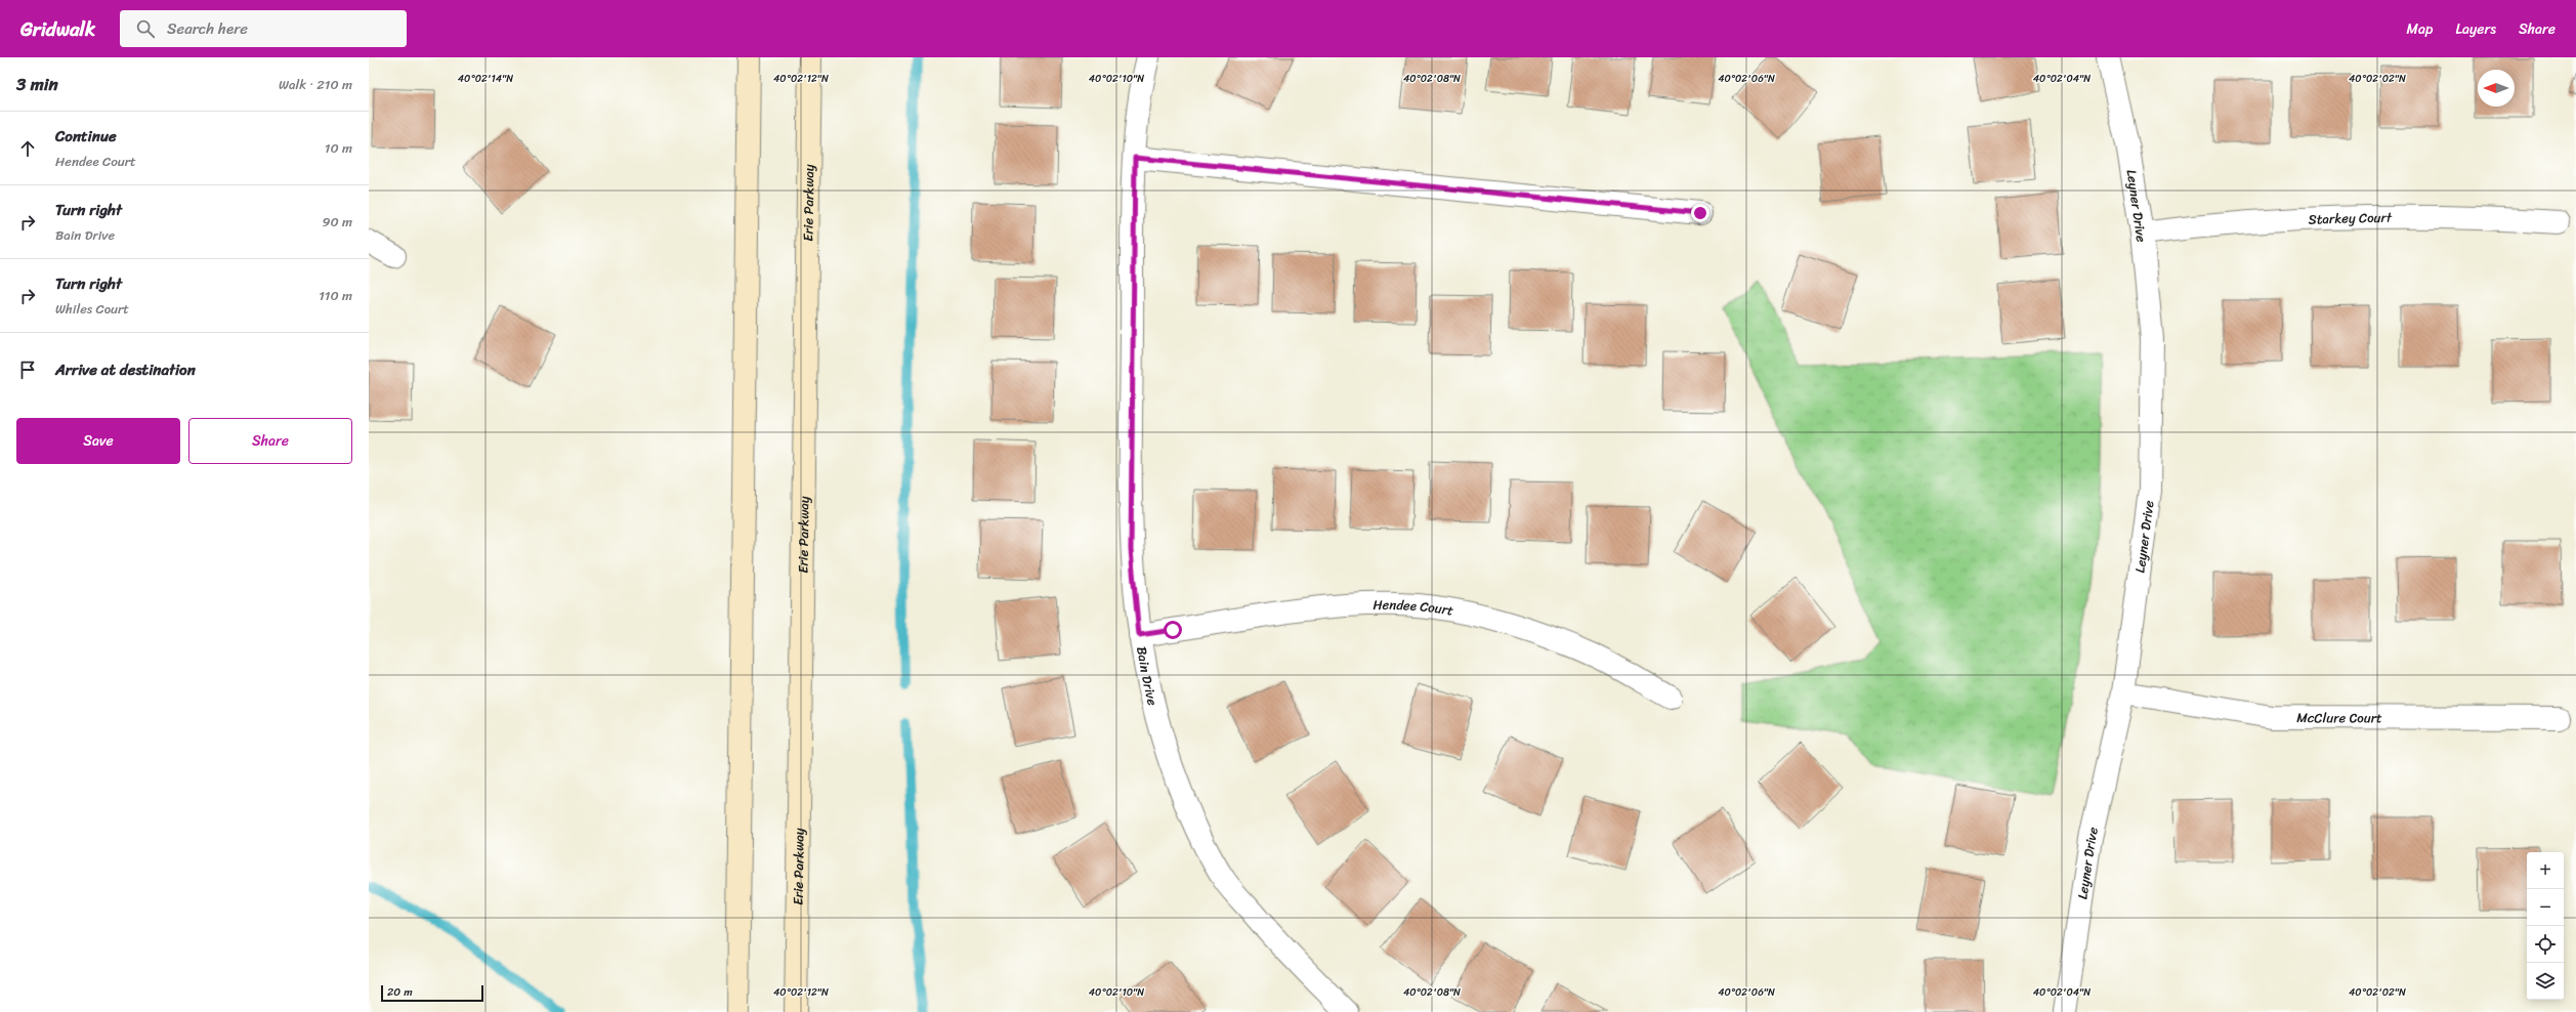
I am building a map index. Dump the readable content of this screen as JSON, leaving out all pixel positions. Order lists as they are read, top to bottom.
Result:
{
  "streets": {
    "main road": ["Erie Parkway"],
    "street": [
      "Leyner Drive",
      "Starkey Court",
      "Hendee Court",
      "Bain Drive",
      "McClure Court"
    ]
  },
  "crossings": [
    ["Leyner Drive", "Starkey Court"],
    ["Leyner Drive", "McClure Court"],
    ["Hendee Court", "Bain Drive"]
  ],
  "scale_bar": "20 m",
  "north": "left",
  "page": {
    "header": "Gridwalk",
    "search": "Search here",
    "nav": ["Map", "Layers", "Share"],
    "heading": ["3 min", "Walk · 210 m"],
    "list": [
      ["Continue", "Hendee Court", "10 m"],
      ["Turn right", "Bain Drive", "90 m"],
      ["Turn right", "Whiles Court", "110 m"],
      "Arrive at destination"
    ],
    "buttons": ["Save", "Share"],
    "map_buttons": ["+", "−"],
    "scale": "20 m"
  },
  "coordinates": [
    "40°02'14\"N",
    "40°02'12\"N",
    "40°02'10\"N",
    "40°02'08\"N",
    "40°02'06\"N",
    "40°02'04\"N",
    "40°02'02\"N"
  ]
}
